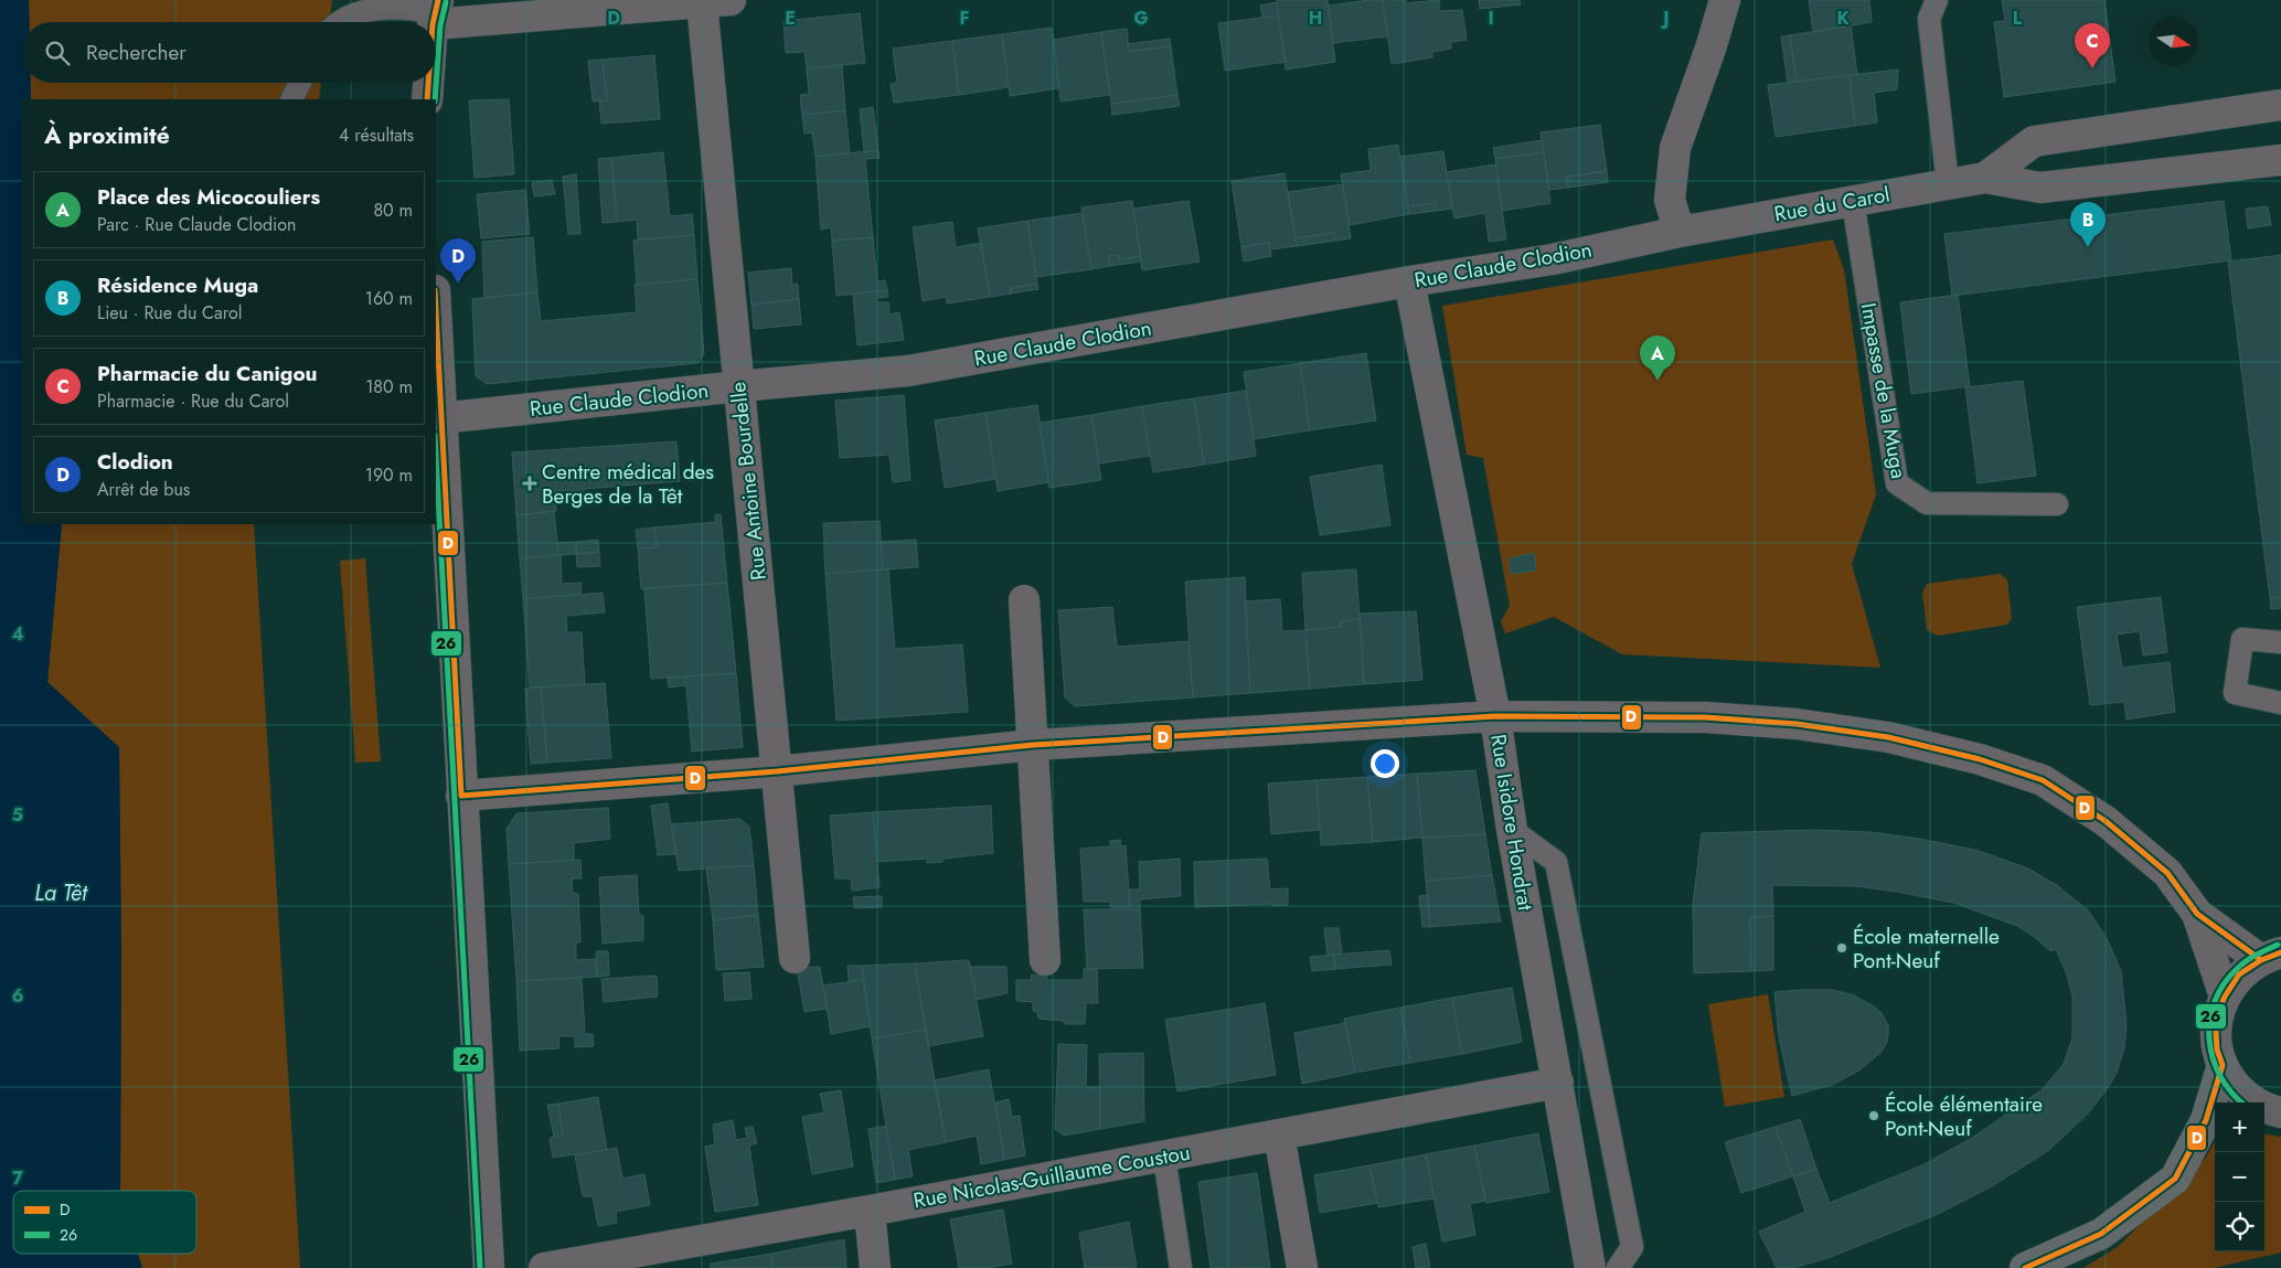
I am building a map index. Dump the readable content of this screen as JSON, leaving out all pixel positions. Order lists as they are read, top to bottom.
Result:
{
  "streets": {
    "street": [
      "Rue du Carol",
      "Rue Claude Clodion",
      "Rue Antoine Bourdelle",
      "Rue Isidore Hondrat",
      "Rue Nicolas-Guillaume Coustou"
    ],
    "lane": ["Impasse de la Muga"]
  },
  "crossings": [
    ["Rue du Carol", "Rue Claude Clodion"],
    ["Rue du Carol", "Impasse de la Muga"],
    ["Rue Claude Clodion", "Rue Antoine Bourdelle"],
    ["Rue Claude Clodion", "Rue Isidore Hondrat"],
    ["Rue Isidore Hondrat", "Rue Nicolas-Guillaume Coustou"]
  ],
  "water": ["La Têt"],
  "places": {
    "health": ["Centre médical des Berges de la Têt"],
    "other": ["École maternelle Pont-Neuf", "École élémentaire Pont-Neuf"]
  },
  "lines": ["transit line D", "transit line 26"],
  "legend": ["D", "26"],
  "north": "right",
  "page": {
    "search": "Rechercher",
    "pins": [
      "C",
      "B",
      "D",
      "A"
    ],
    "heading": ["À proximité", "4 résultats"],
    "list": [
      {
        "mark": "A",
        "name": "Place des Micocouliers",
        "note": "Parc · Rue Claude Clodion",
        "value": "80 m"
      },
      {
        "mark": "B",
        "name": "Résidence Muga",
        "note": "Lieu · Rue du Carol",
        "value": "160 m"
      },
      {
        "mark": "C",
        "name": "Pharmacie du Canigou",
        "note": "Pharmacie · Rue du Carol",
        "value": "180 m"
      },
      {
        "mark": "D",
        "name": "Clodion",
        "note": "Arrêt de bus",
        "value": "190 m"
      }
    ],
    "map_buttons": ["+", "−"]
  },
  "grid": {
    "columns": [
      "D",
      "E",
      "F",
      "G",
      "H",
      "I",
      "J",
      "K",
      "L"
    ],
    "rows": [
      "4",
      "5",
      "6",
      "7"
    ]
  }
}
